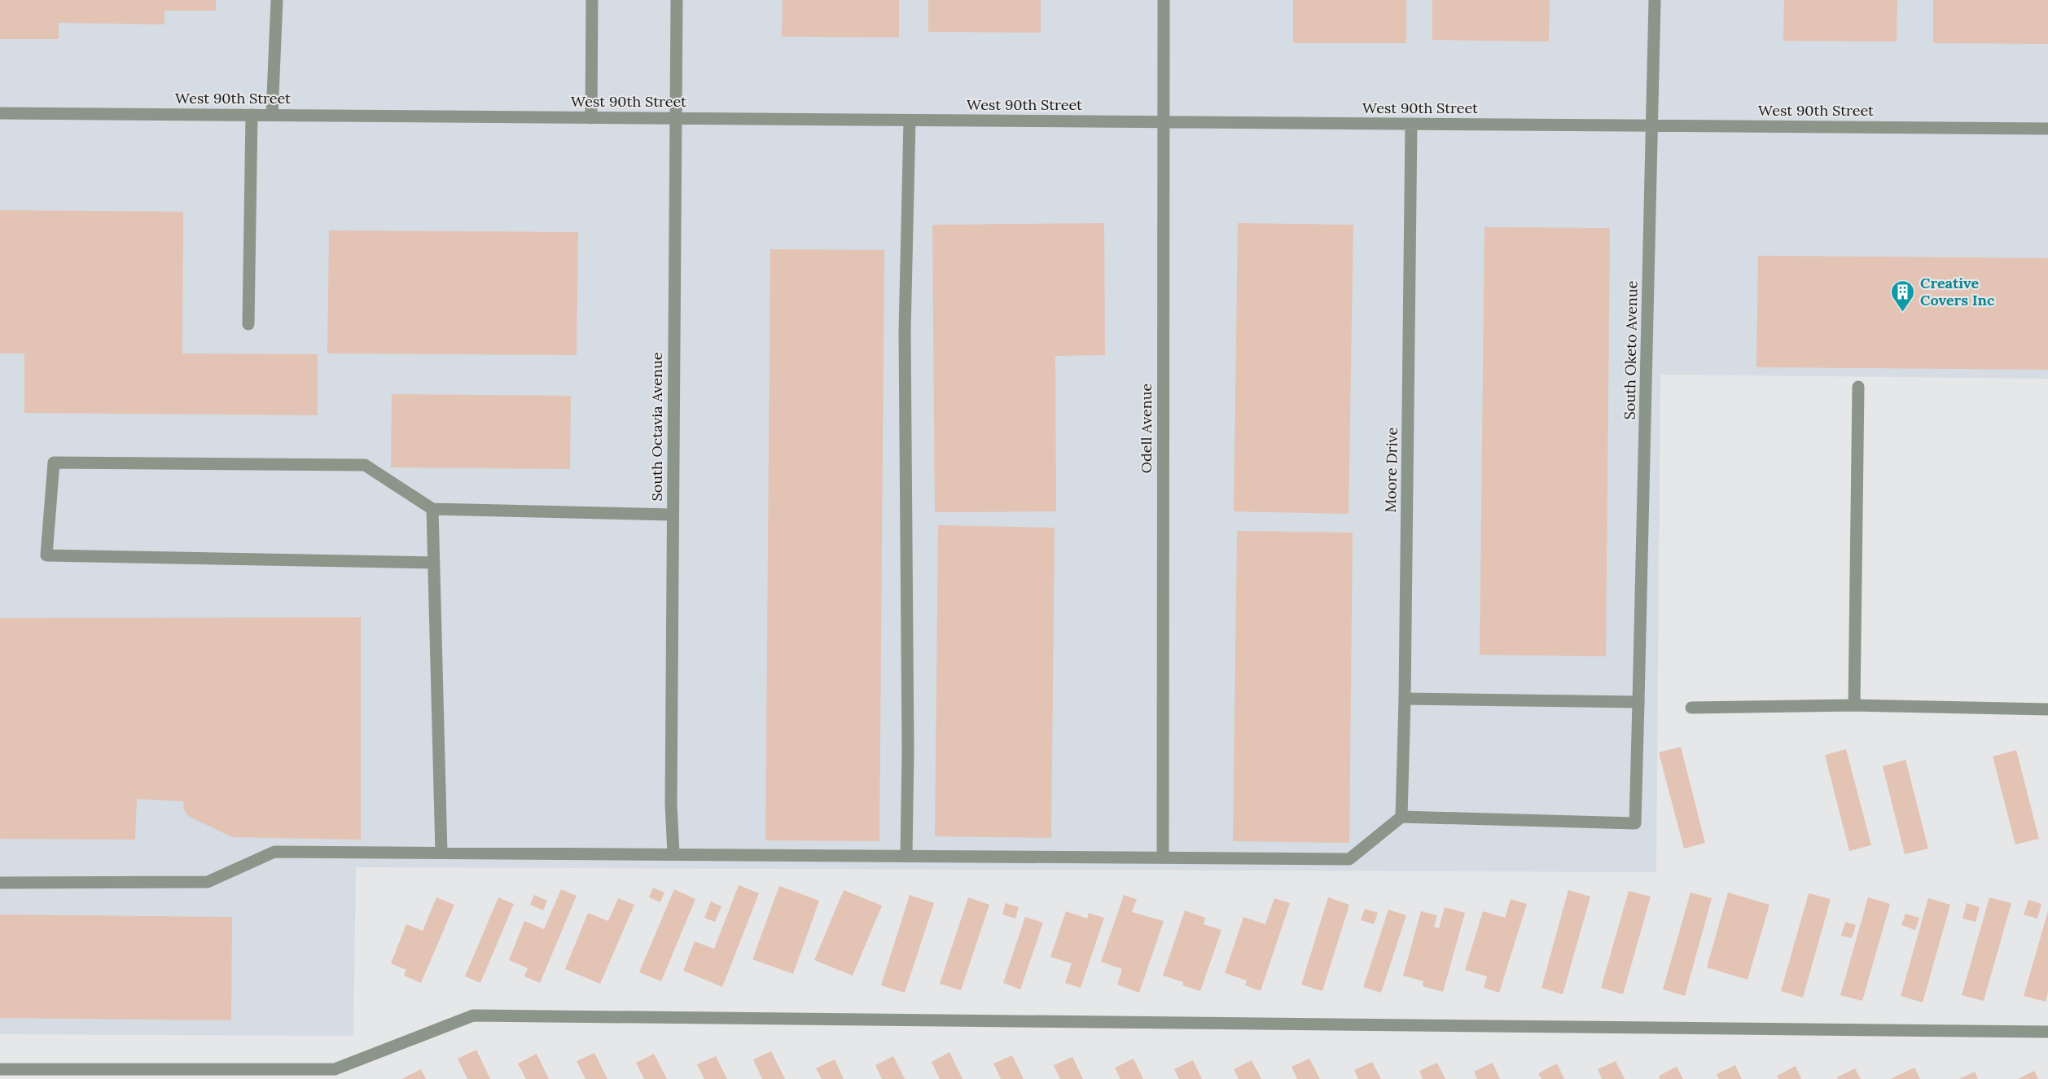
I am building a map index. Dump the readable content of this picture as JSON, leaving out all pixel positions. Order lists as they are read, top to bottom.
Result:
{
  "streets": {
    "street": [
      "West 90th Street",
      "South Oketo Avenue",
      "South Octavia Avenue",
      "Odell Avenue",
      "Moore Drive"
    ]
  },
  "crossings": [
    ["West 90th Street", "South Oketo Avenue"],
    ["West 90th Street", "South Octavia Avenue"],
    ["West 90th Street", "Odell Avenue"],
    ["West 90th Street", "Moore Drive"],
    ["South Oketo Avenue", "Moore Drive"]
  ],
  "places": {
    "building": ["Creative Covers Inc"]
  }
}
